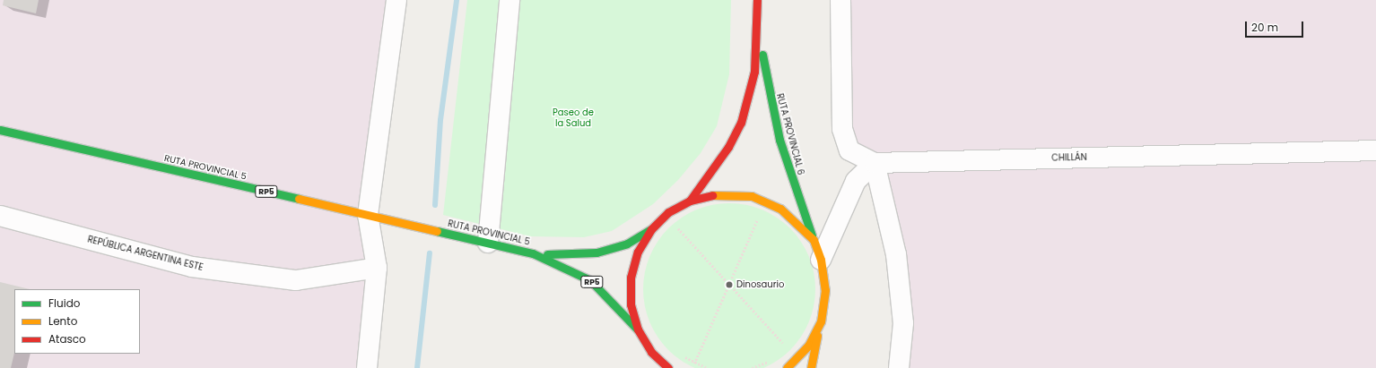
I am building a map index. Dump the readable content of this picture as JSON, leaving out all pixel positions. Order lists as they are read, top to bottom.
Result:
{
  "streets": {
    "main road": ["RUTA PROVINCIAL 6", "RUTA PROVINCIAL 5", "RP5"],
    "street": ["CHILLÁN", "REPÚBLICA ARGENTINA ESTE"]
  },
  "parks": ["Paseo de la Salud"],
  "places": ["Dinosaurio"],
  "legend": ["Fluido", "Lento", "Atasco"],
  "scale_bar": "20 m"
}
